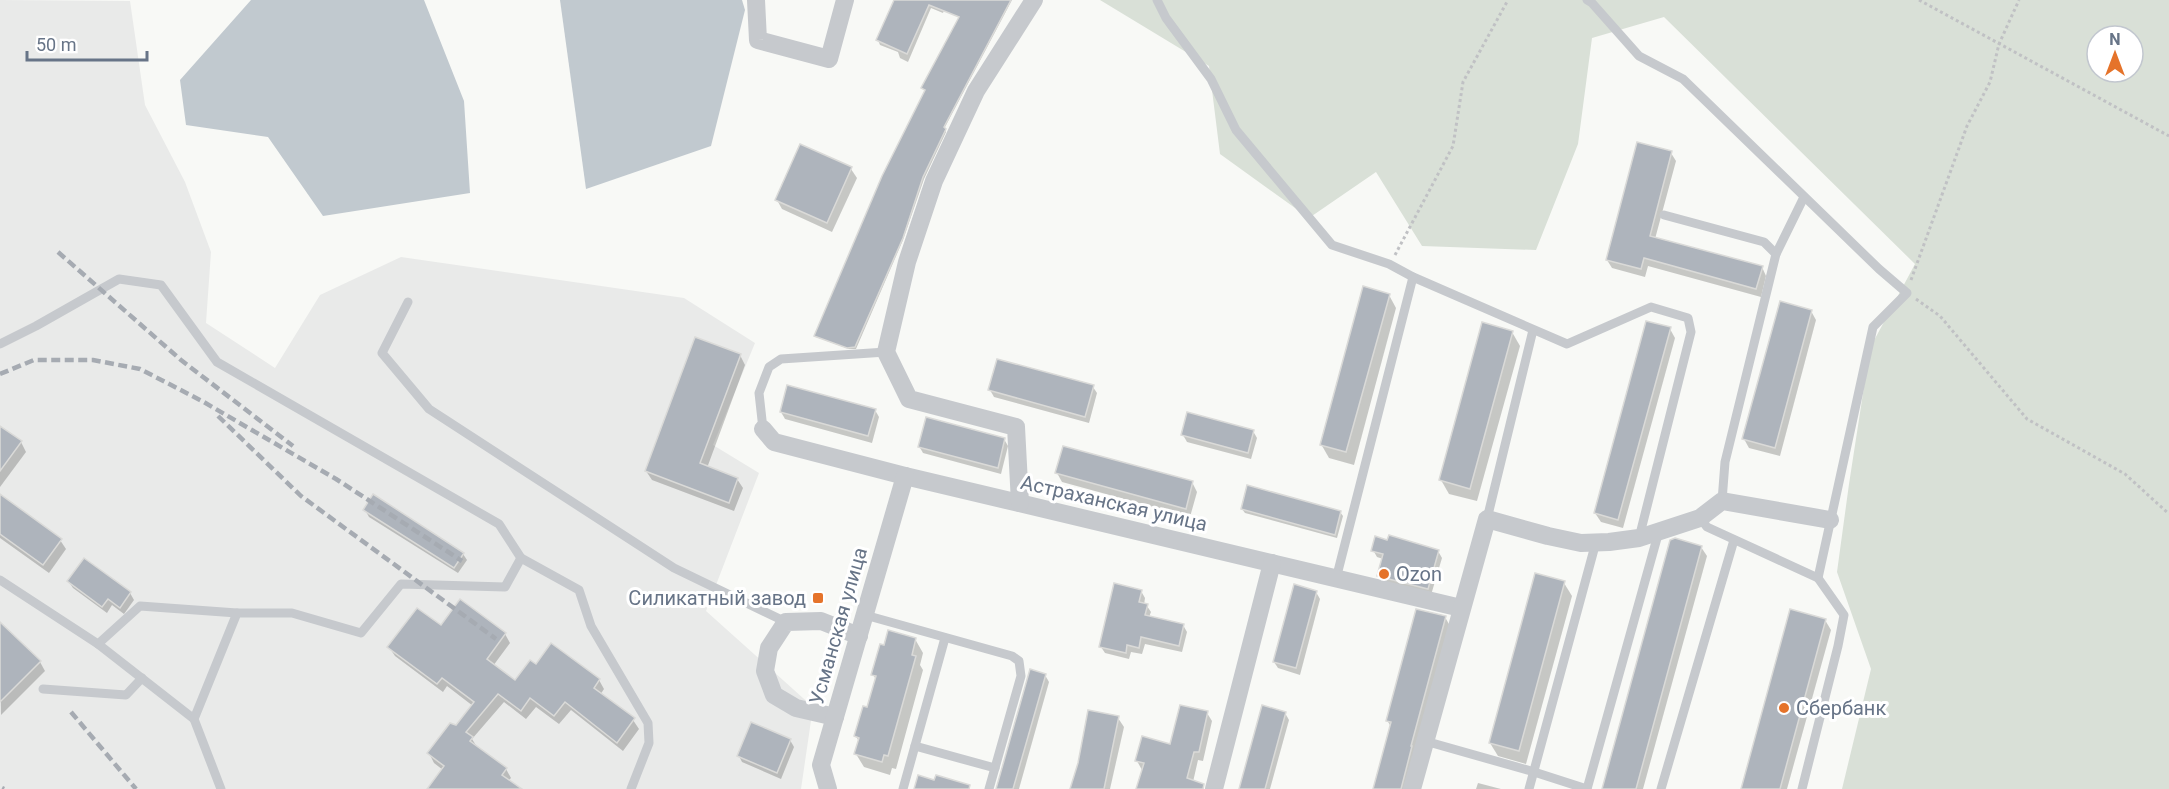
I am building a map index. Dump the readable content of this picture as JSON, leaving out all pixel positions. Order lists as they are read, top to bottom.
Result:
{
  "streets": {
    "street": ["Астраханская улица", "Усманская улица"]
  },
  "crossings": [
    ["Астраханская улица", "Усманская улица"]
  ],
  "places": {
    "other": ["Ozon", "Сбербанк"],
    "transit": ["Силикатный завод"]
  },
  "scale_bar": "50 m",
  "north": "top"
}
